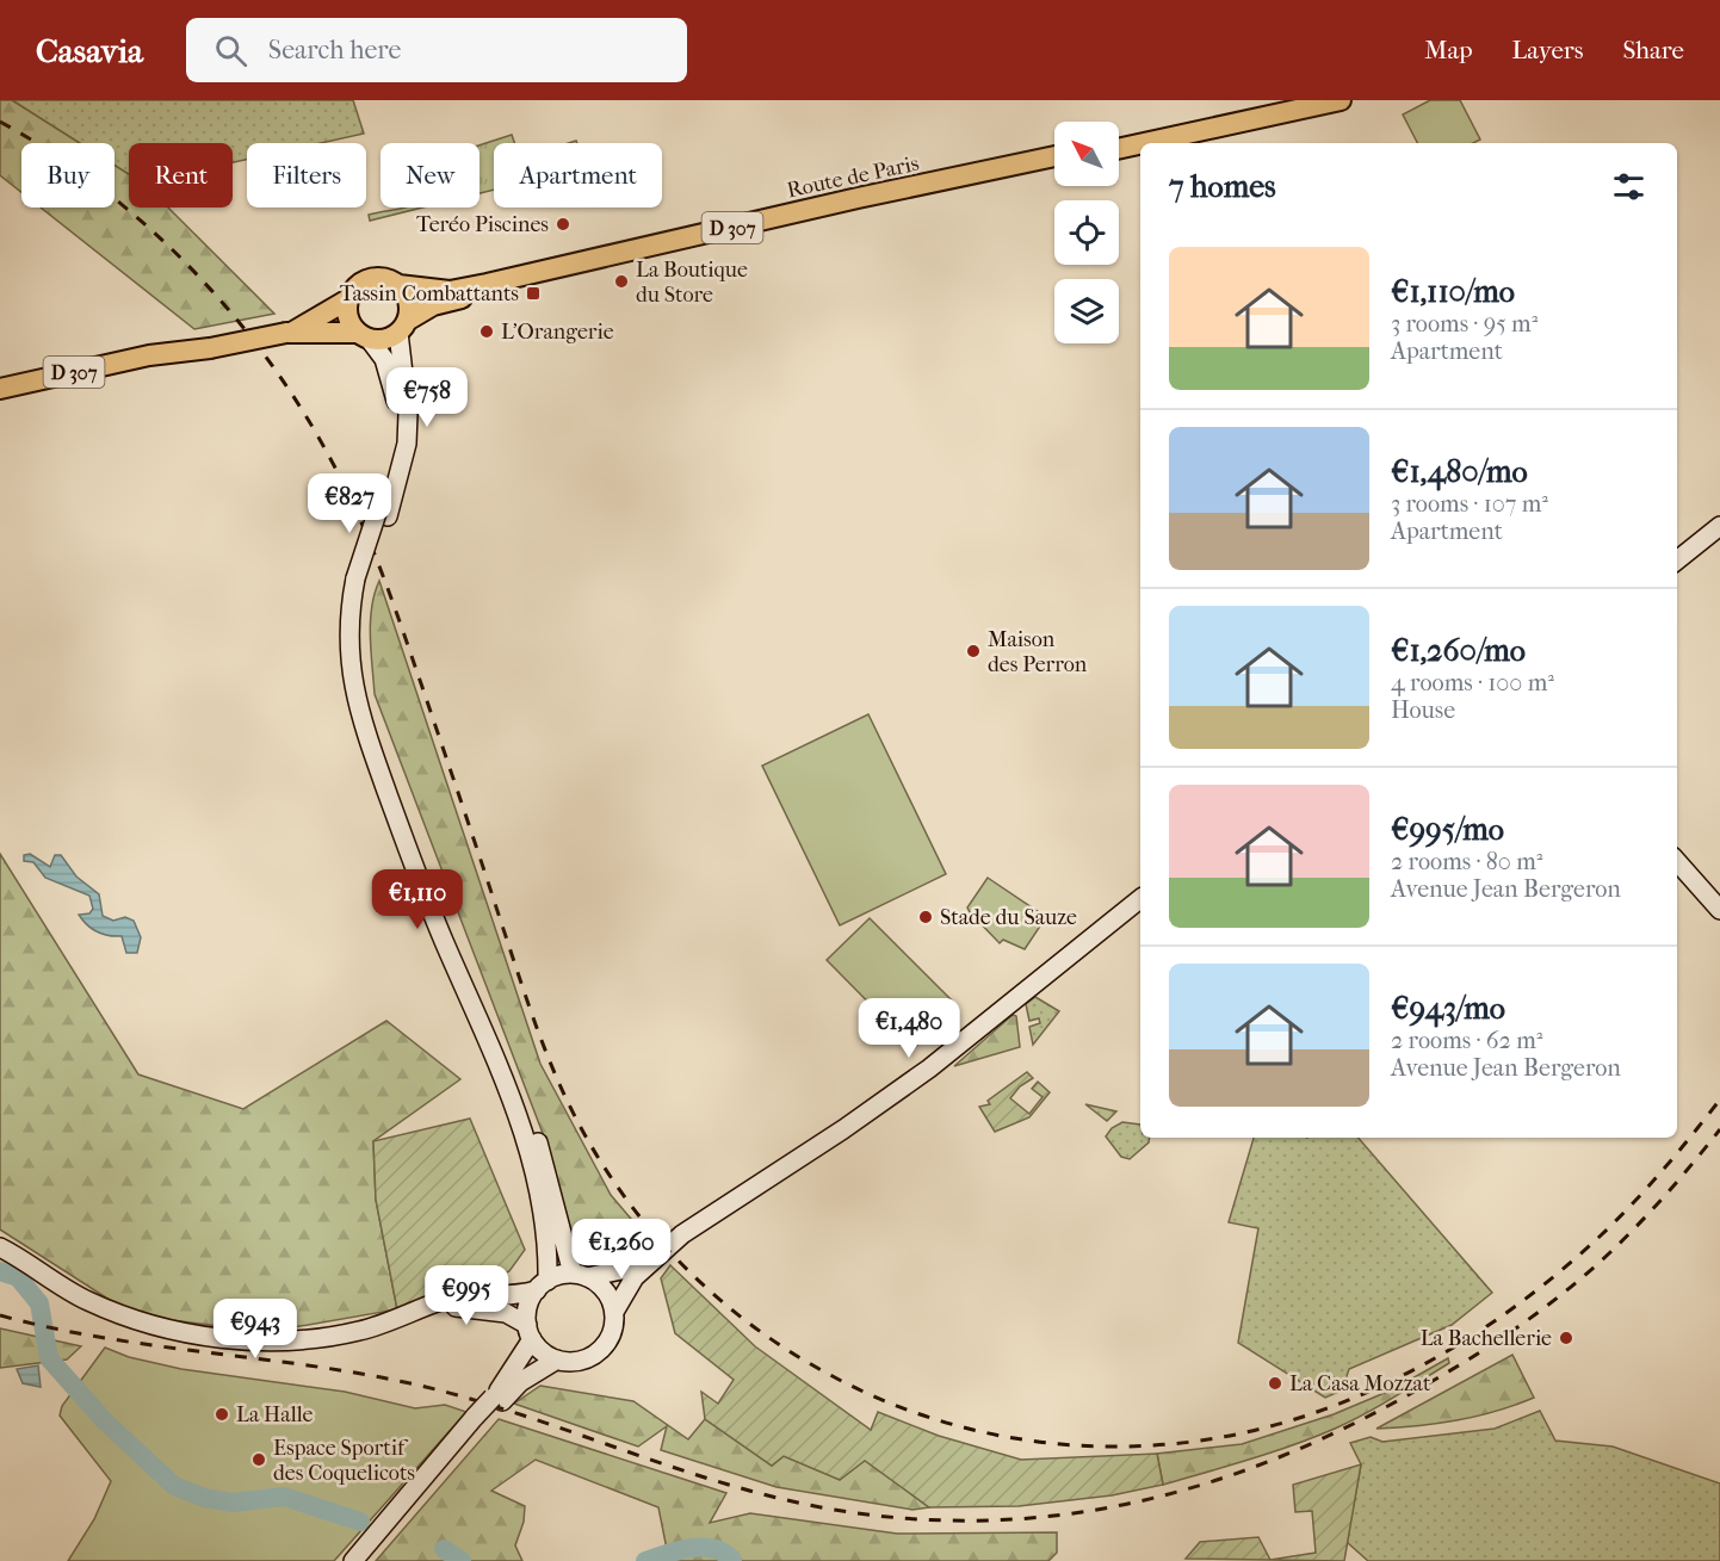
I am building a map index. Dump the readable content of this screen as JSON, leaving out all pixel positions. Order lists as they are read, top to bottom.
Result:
{
  "streets": {
    "main road": ["Route de Paris", "D 307"]
  },
  "crossings": [
    ["Route de Paris", "D 307"]
  ],
  "places": {
    "other": [
      "Teréo Piscines",
      "La Boutique du Store",
      "L'Orangerie",
      "Maison des Perron",
      "Stade du Sauze",
      "La Bachellerie",
      "La Casa Mozzat",
      "La Halle",
      "Espace Sportif des Coquelicots"
    ],
    "transit": ["Tassin Combattants"]
  },
  "north": "top left",
  "page": {
    "header": "Casavia",
    "search": "Search here",
    "nav": ["Map", "Layers", "Share"],
    "chip": [
      "Buy",
      "Rent",
      "Filters",
      "New",
      "Apartment"
    ],
    "heading": "7 homes",
    "list": [
      {
        "name": "€1,110/mo",
        "note": "3 rooms · 95 m² · Apartment"
      },
      {
        "name": "€1,480/mo",
        "note": "3 rooms · 107 m² · Apartment"
      },
      {
        "name": "€1,260/mo",
        "note": "4 rooms · 100 m² · House"
      },
      {
        "name": "€995/mo",
        "note": "2 rooms · 80 m² · Avenue Jean Bergeron"
      },
      {
        "name": "€943/mo",
        "note": "2 rooms · 62 m² · Avenue Jean Bergeron"
      }
    ],
    "price": [
      "€758",
      "€827",
      "€1,110",
      "€1,480",
      "€1,260",
      "€995",
      "€943"
    ]
  }
}
